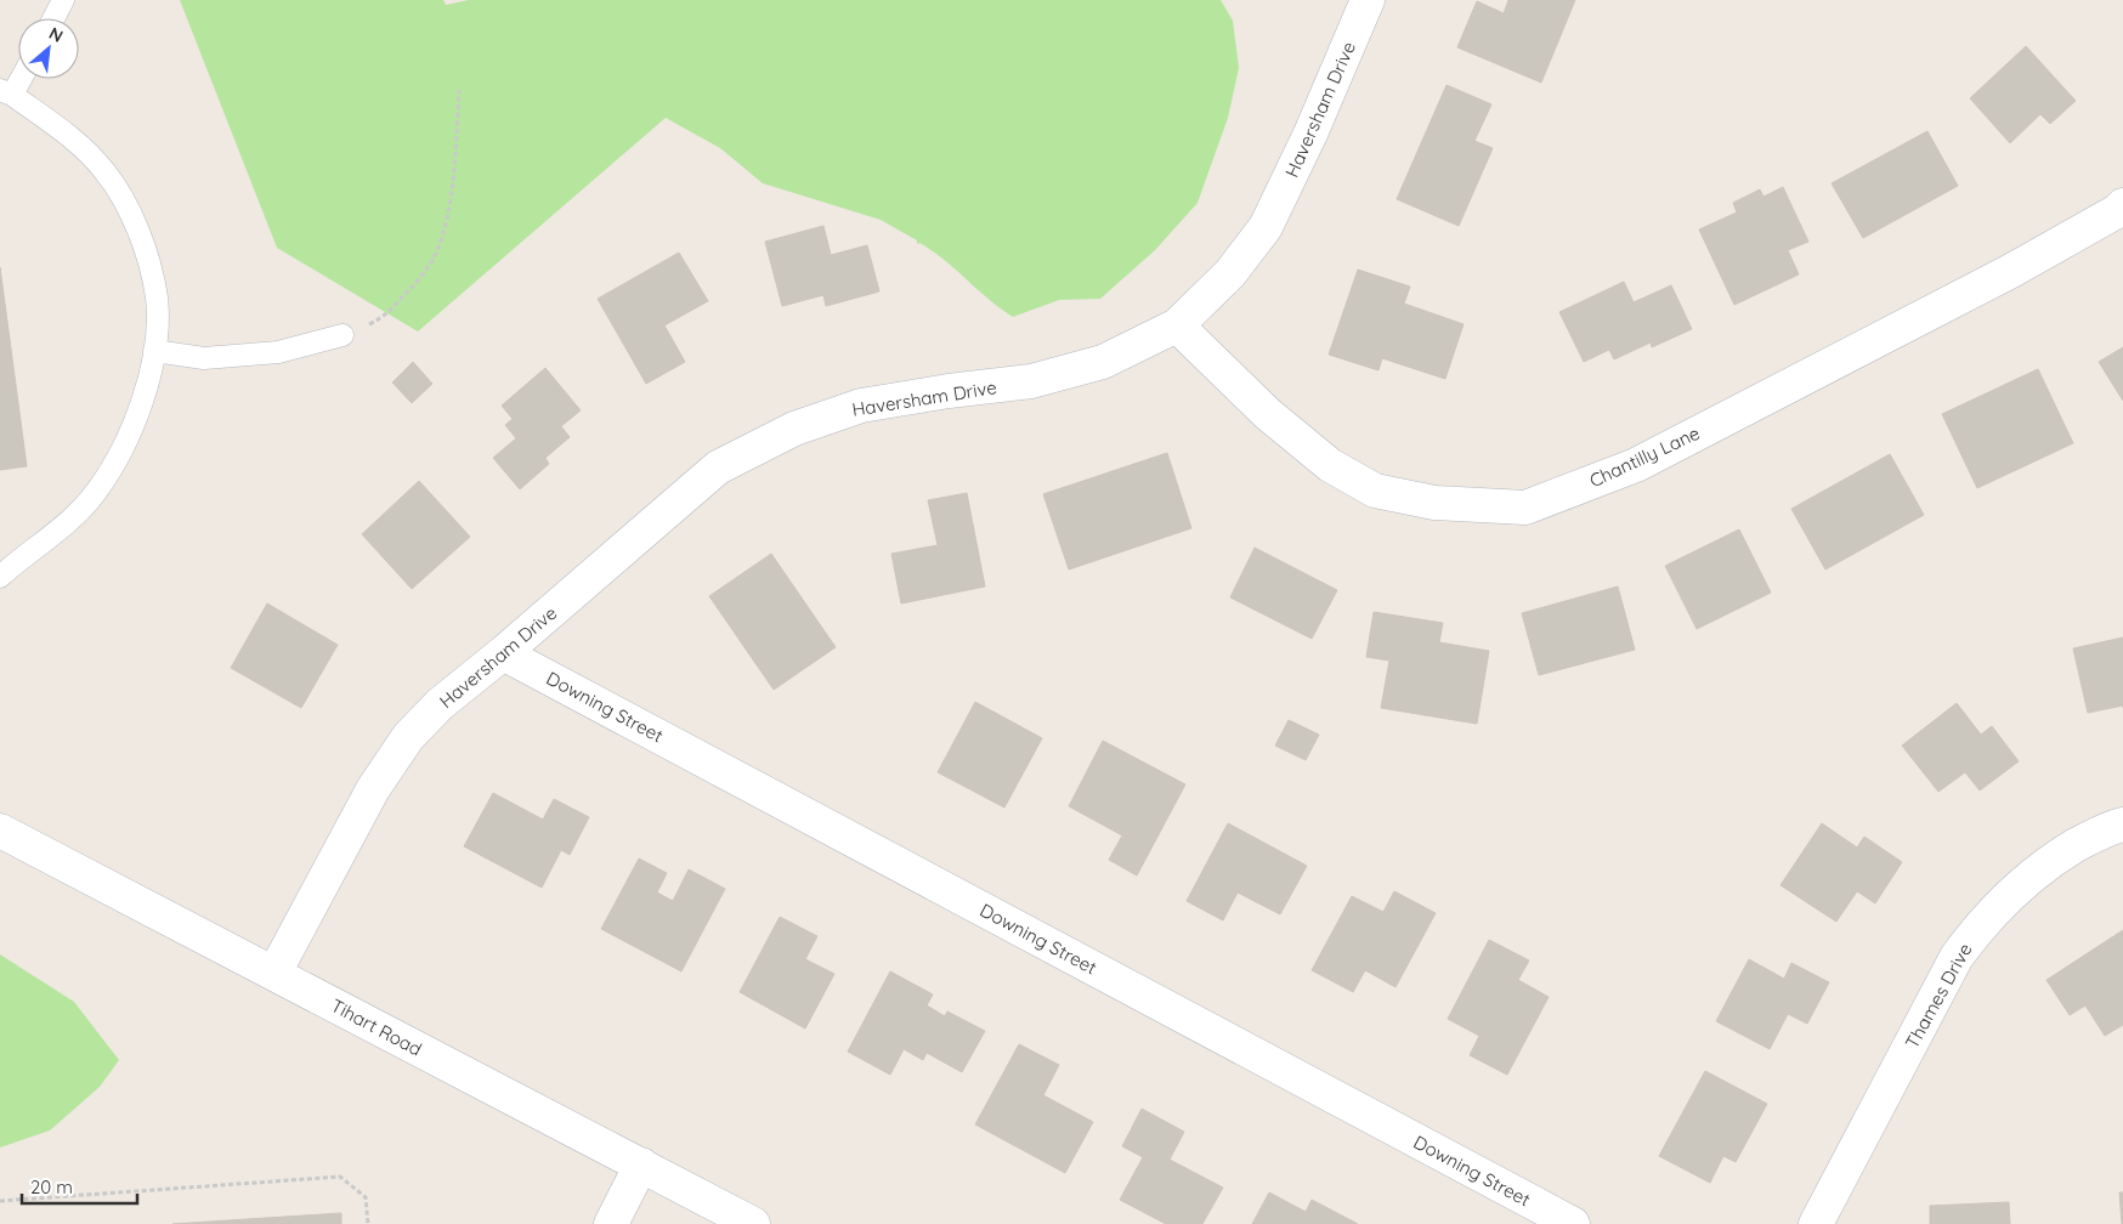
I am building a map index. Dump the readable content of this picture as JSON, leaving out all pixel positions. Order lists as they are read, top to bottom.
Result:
{
  "streets": {
    "street": [
      "Haversham Drive",
      "Chantilly Lane",
      "Downing Street",
      "Thames Drive",
      "Tihart Road"
    ]
  },
  "crossings": [
    ["Haversham Drive", "Chantilly Lane"],
    ["Haversham Drive", "Downing Street"],
    ["Haversham Drive", "Tihart Road"]
  ],
  "scale_bar": "20 m",
  "north": "top right"
}
